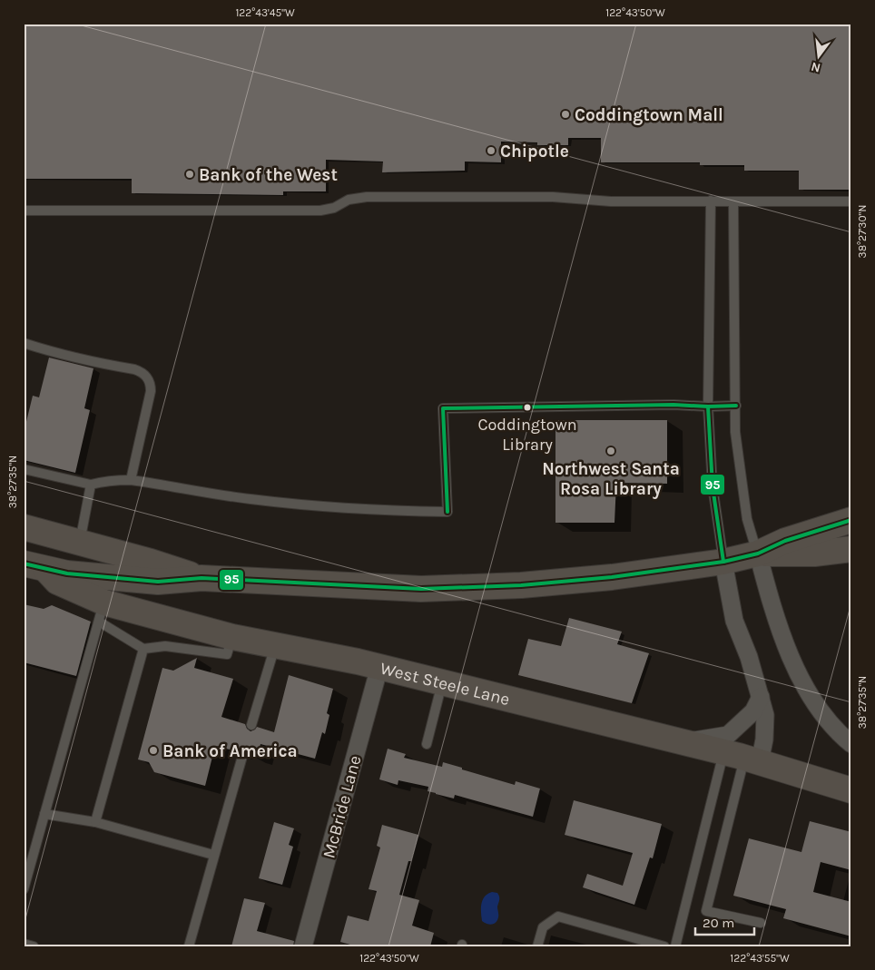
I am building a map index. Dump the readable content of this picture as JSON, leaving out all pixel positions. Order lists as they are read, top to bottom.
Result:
{
  "streets": {
    "main road": ["West Steele Lane"],
    "street": ["McBride Lane"]
  },
  "crossings": [
    ["West Steele Lane", "McBride Lane"]
  ],
  "places": [
    "Coddingtown Mall",
    "Chipotle",
    "Bank of the West",
    "Coddingtown Library",
    "Northwest Santa Rosa Library",
    "Bank of America"
  ],
  "lines": ["transit line 95"],
  "scale_bar": "20 m",
  "north": "bottom",
  "coordinates": [
    "122°43'45\"W",
    "122°43'50\"W",
    "38°27'30\"N",
    "38°27'35\"N",
    "122°43'55\"W"
  ]
}
